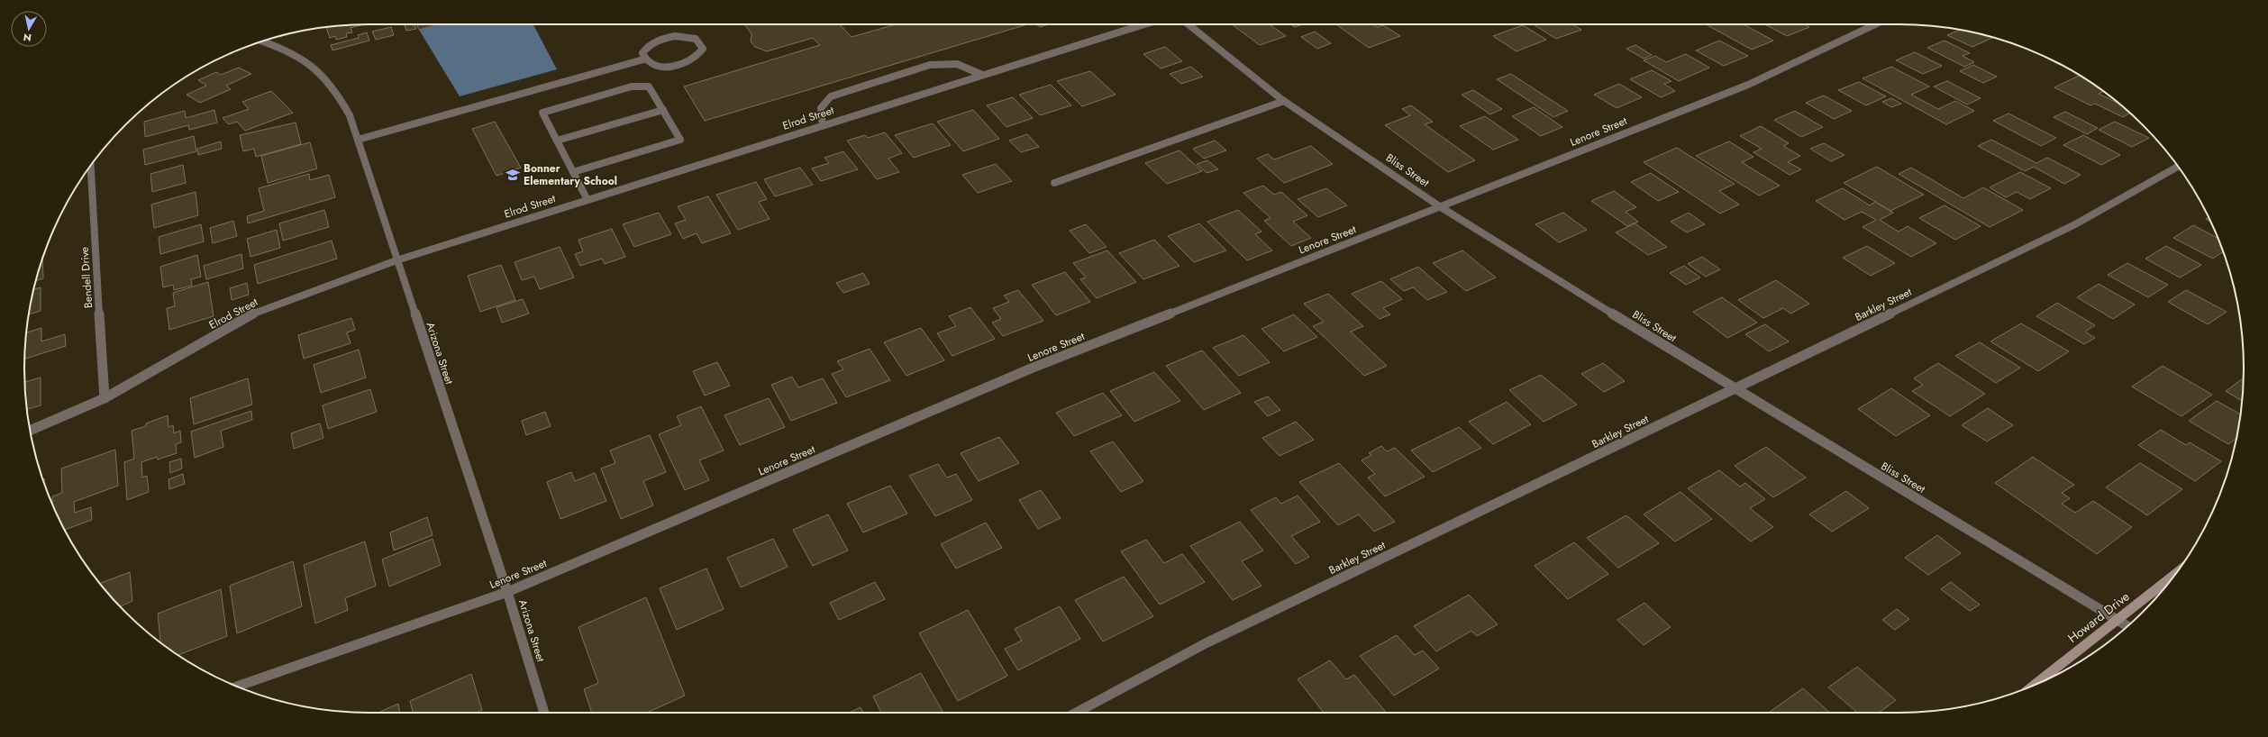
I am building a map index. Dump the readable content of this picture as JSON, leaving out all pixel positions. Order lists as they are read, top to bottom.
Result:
{
  "streets": {
    "main road": ["Howard Drive"],
    "street": [
      "Elrod Street",
      "Lenore Street",
      "Bliss Street",
      "Bendell Drive",
      "Barkley Street",
      "Arizona Street"
    ]
  },
  "crossings": [
    ["Elrod Street", "Bendell Drive"],
    ["Elrod Street", "Arizona Street"],
    ["Lenore Street", "Bliss Street"],
    ["Lenore Street", "Arizona Street"],
    ["Bliss Street", "Barkley Street"],
    ["Bliss Street", "Howard Drive"]
  ],
  "places": {
    "school or university": ["Bonner Elementary School"]
  },
  "north": "bottom"
}
